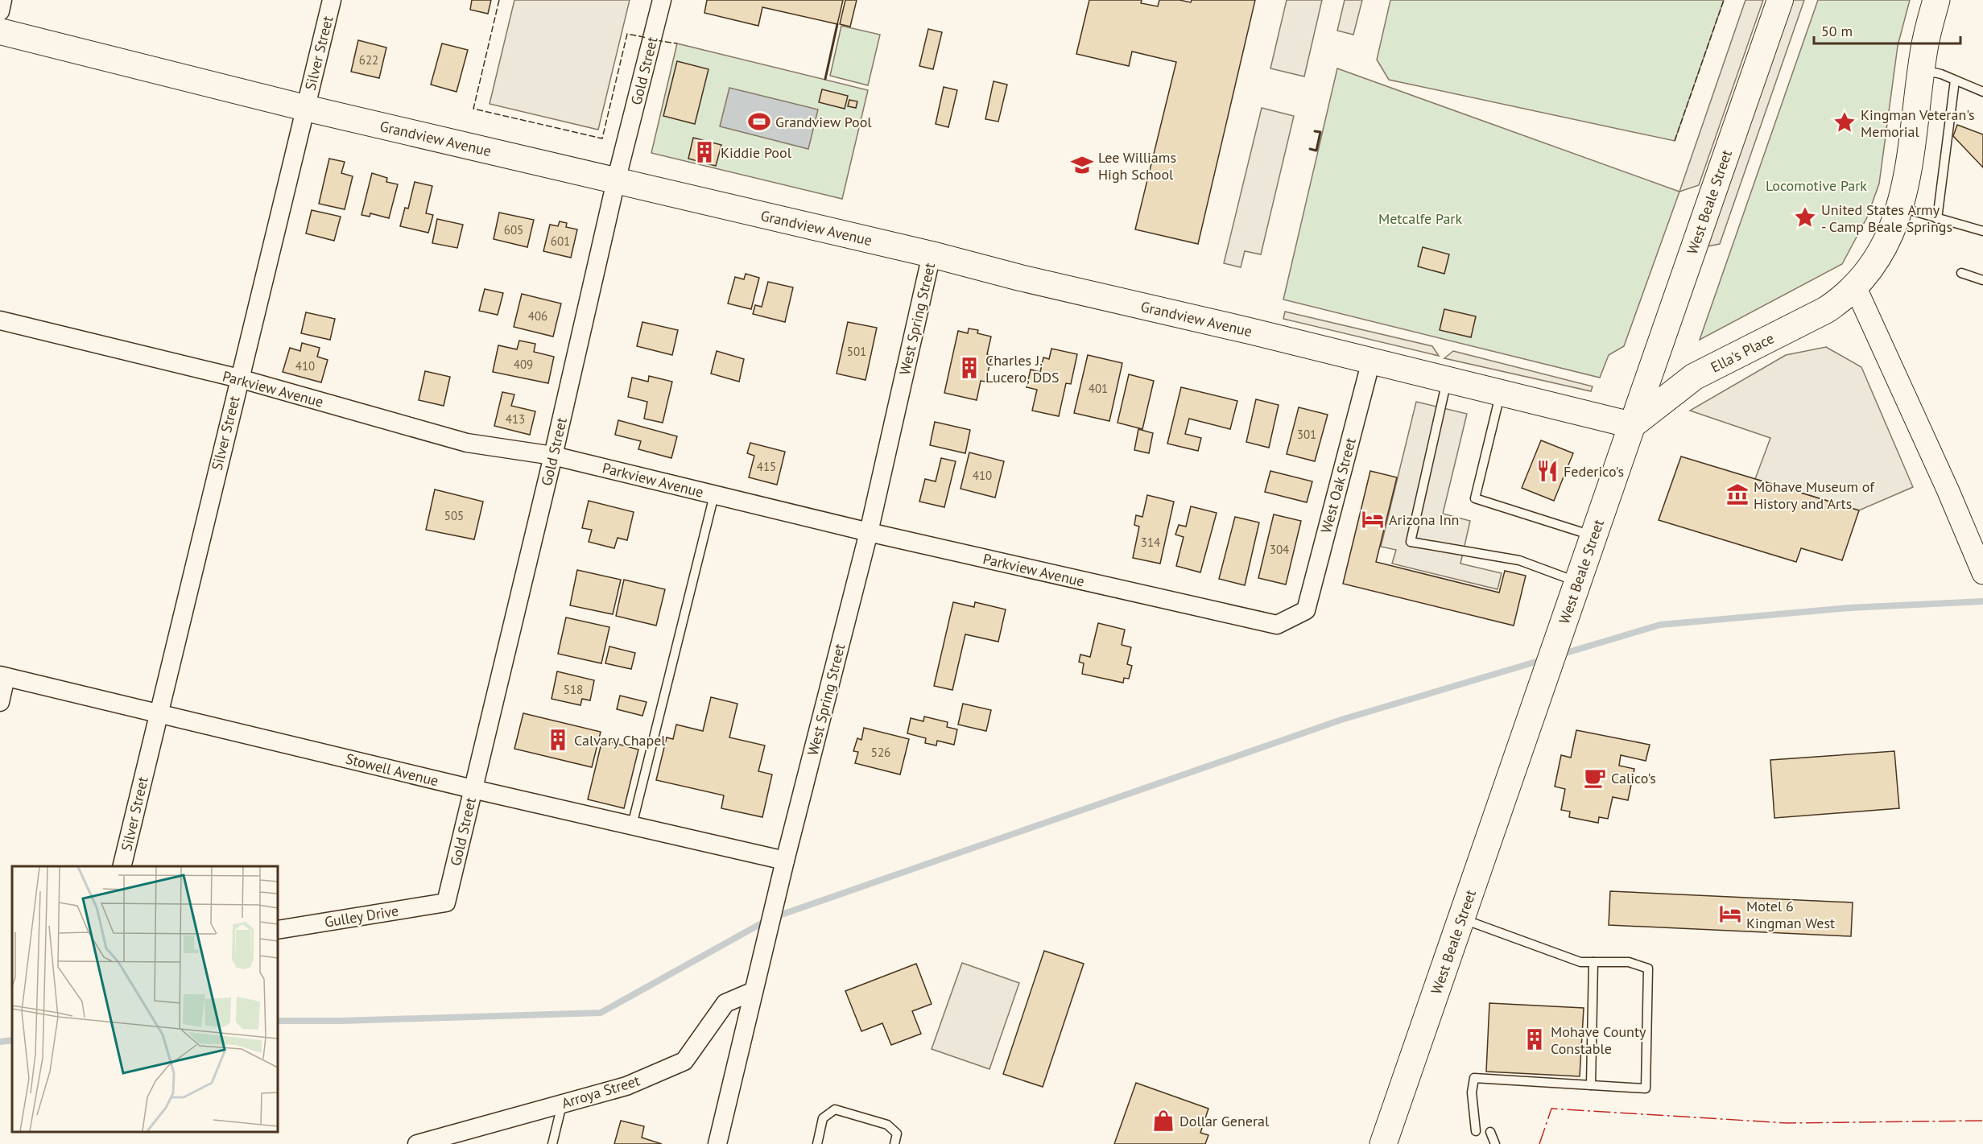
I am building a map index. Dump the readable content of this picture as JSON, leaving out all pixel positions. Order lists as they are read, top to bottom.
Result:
{
  "streets": {
    "main road": ["Grandview Avenue", "West Beale Street", "Ella's Place"],
    "street": [
      "Silver Street",
      "Gold Street",
      "West Spring Street",
      "Parkview Avenue",
      "West Oak Street",
      "Stowell Avenue",
      "Gulley Drive",
      "Arroya Street"
    ]
  },
  "crossings": [
    ["Silver Street", "Grandview Avenue"],
    ["Silver Street", "Parkview Avenue"],
    ["Silver Street", "Stowell Avenue"],
    ["Gold Street", "Grandview Avenue"],
    ["Gold Street", "Parkview Avenue"],
    ["Gold Street", "Stowell Avenue"],
    ["Gold Street", "Gulley Drive"],
    ["Grandview Avenue", "West Beale Street"],
    ["Grandview Avenue", "West Spring Street"],
    ["Grandview Avenue", "Ella's Place"],
    ["Grandview Avenue", "West Oak Street"],
    ["West Beale Street", "Ella's Place"],
    ["West Spring Street", "Parkview Avenue"],
    ["West Spring Street", "Stowell Avenue"],
    ["West Spring Street", "Arroya Street"],
    ["Parkview Avenue", "West Oak Street"]
  ],
  "parks": ["Locomotive Park", "Metcalfe Park"],
  "places": {
    "sports": ["Grandview Pool"],
    "place": ["Kingman Veteran's Memorial", "United States Army - Camp Beale Springs"],
    "building": [
      "Kiddie Pool",
      "Charles J. Lucero, DDS",
      "Calvary Chapel",
      "Mohave County Constable"
    ],
    "school or university": ["Lee Williams High School"],
    "restaurant": ["Federico's"],
    "museum": ["Mohave Museum of History and Arts"],
    "hotel": ["Arizona Inn", "Motel 6 Kingman West"],
    "cafe": ["Calico's"],
    "shop": ["Dollar General"]
  },
  "house_numbers": [
    "622",
    "605",
    "601",
    "406",
    "501",
    "409",
    "410",
    "401",
    "413",
    "301",
    "415",
    "410",
    "505",
    "314",
    "304",
    "518",
    "526"
  ],
  "scale_bar": "50 m"
}
